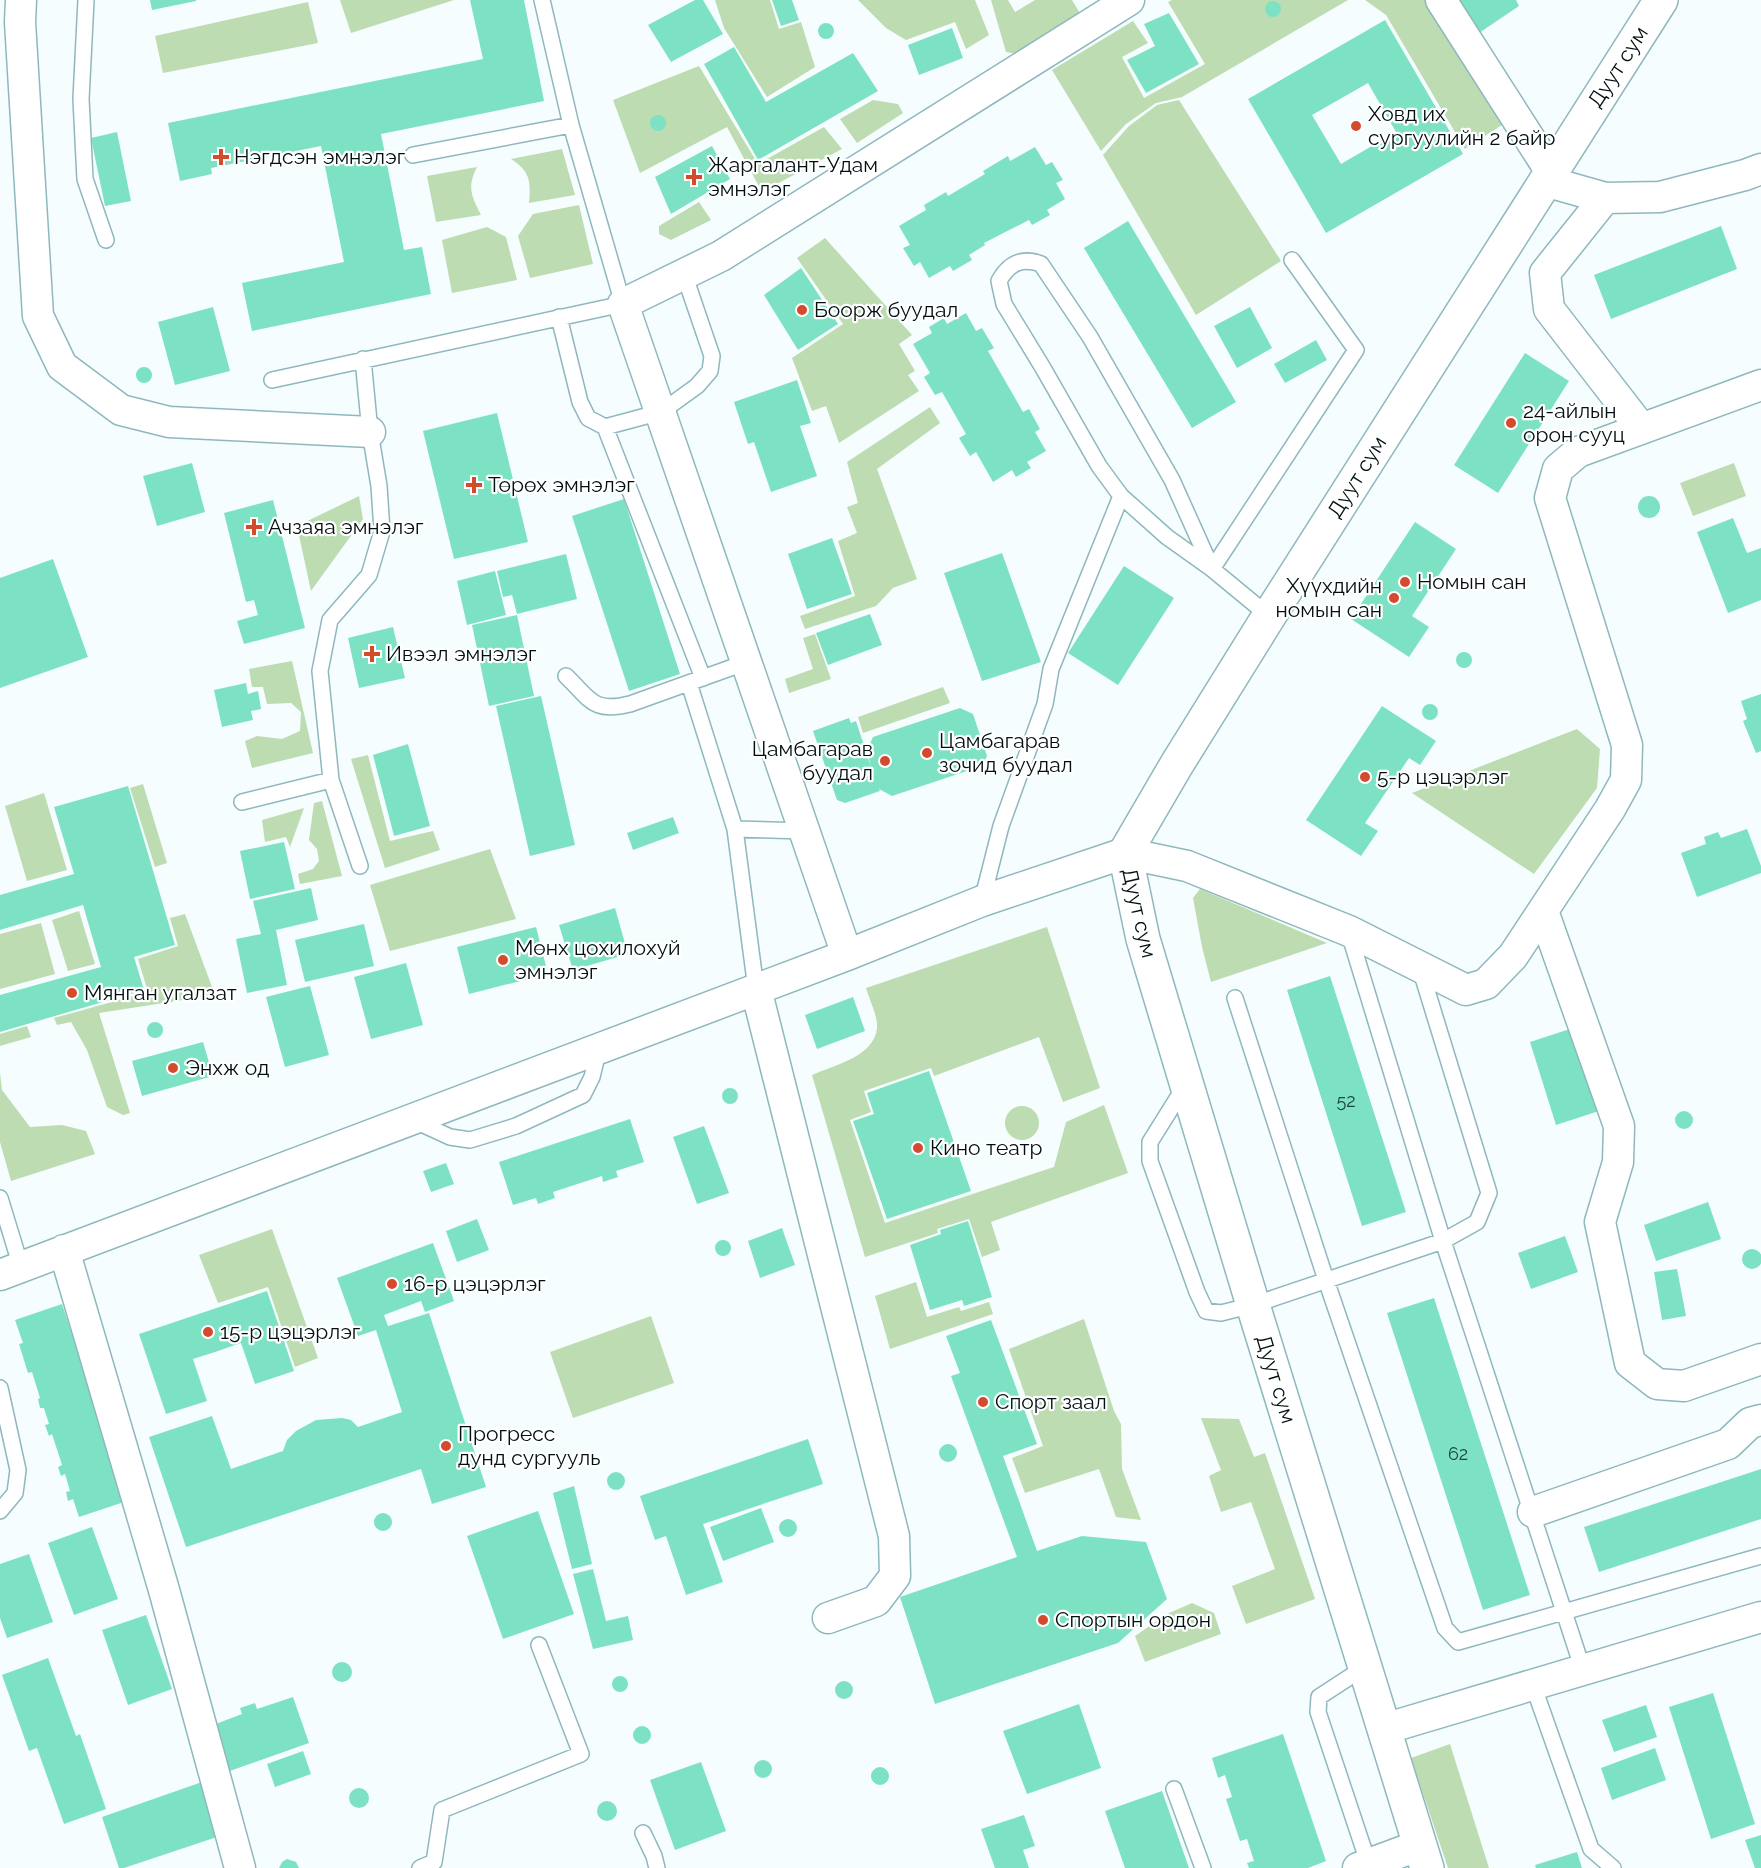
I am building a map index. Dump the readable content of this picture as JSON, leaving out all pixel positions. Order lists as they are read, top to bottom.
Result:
{
  "streets": {
    "main road": ["Дуут сум"]
  },
  "places": {
    "other": [
      "Ховд их сургуулийн 2 байр",
      "Боорж буудал",
      "24-айлын орон сууц",
      "Номын сан",
      "Хүүхдийн номын сан",
      "Цамбагарав зочид буудал",
      "Цамбагарав буудал",
      "5-р цэцэрлэг",
      "Мөнх цохилохуй эмнэлэг",
      "Мянган угалзат",
      "Энхж од",
      "Кино театр",
      "16-р цэцэрлэг",
      "15-р цэцэрлэг",
      "Спорт заал",
      "Прогресс дунд сургууль",
      "Спортын ордон"
    ],
    "health": [
      "Нэгдсэн эмнэлэг",
      "Жаргалант-Удам эмнэлэг",
      "Төрөх эмнэлэг",
      "Ачзаяа эмнэлэг",
      "Ивээл эмнэлэг"
    ]
  },
  "house_numbers": ["52", "62"]
}
